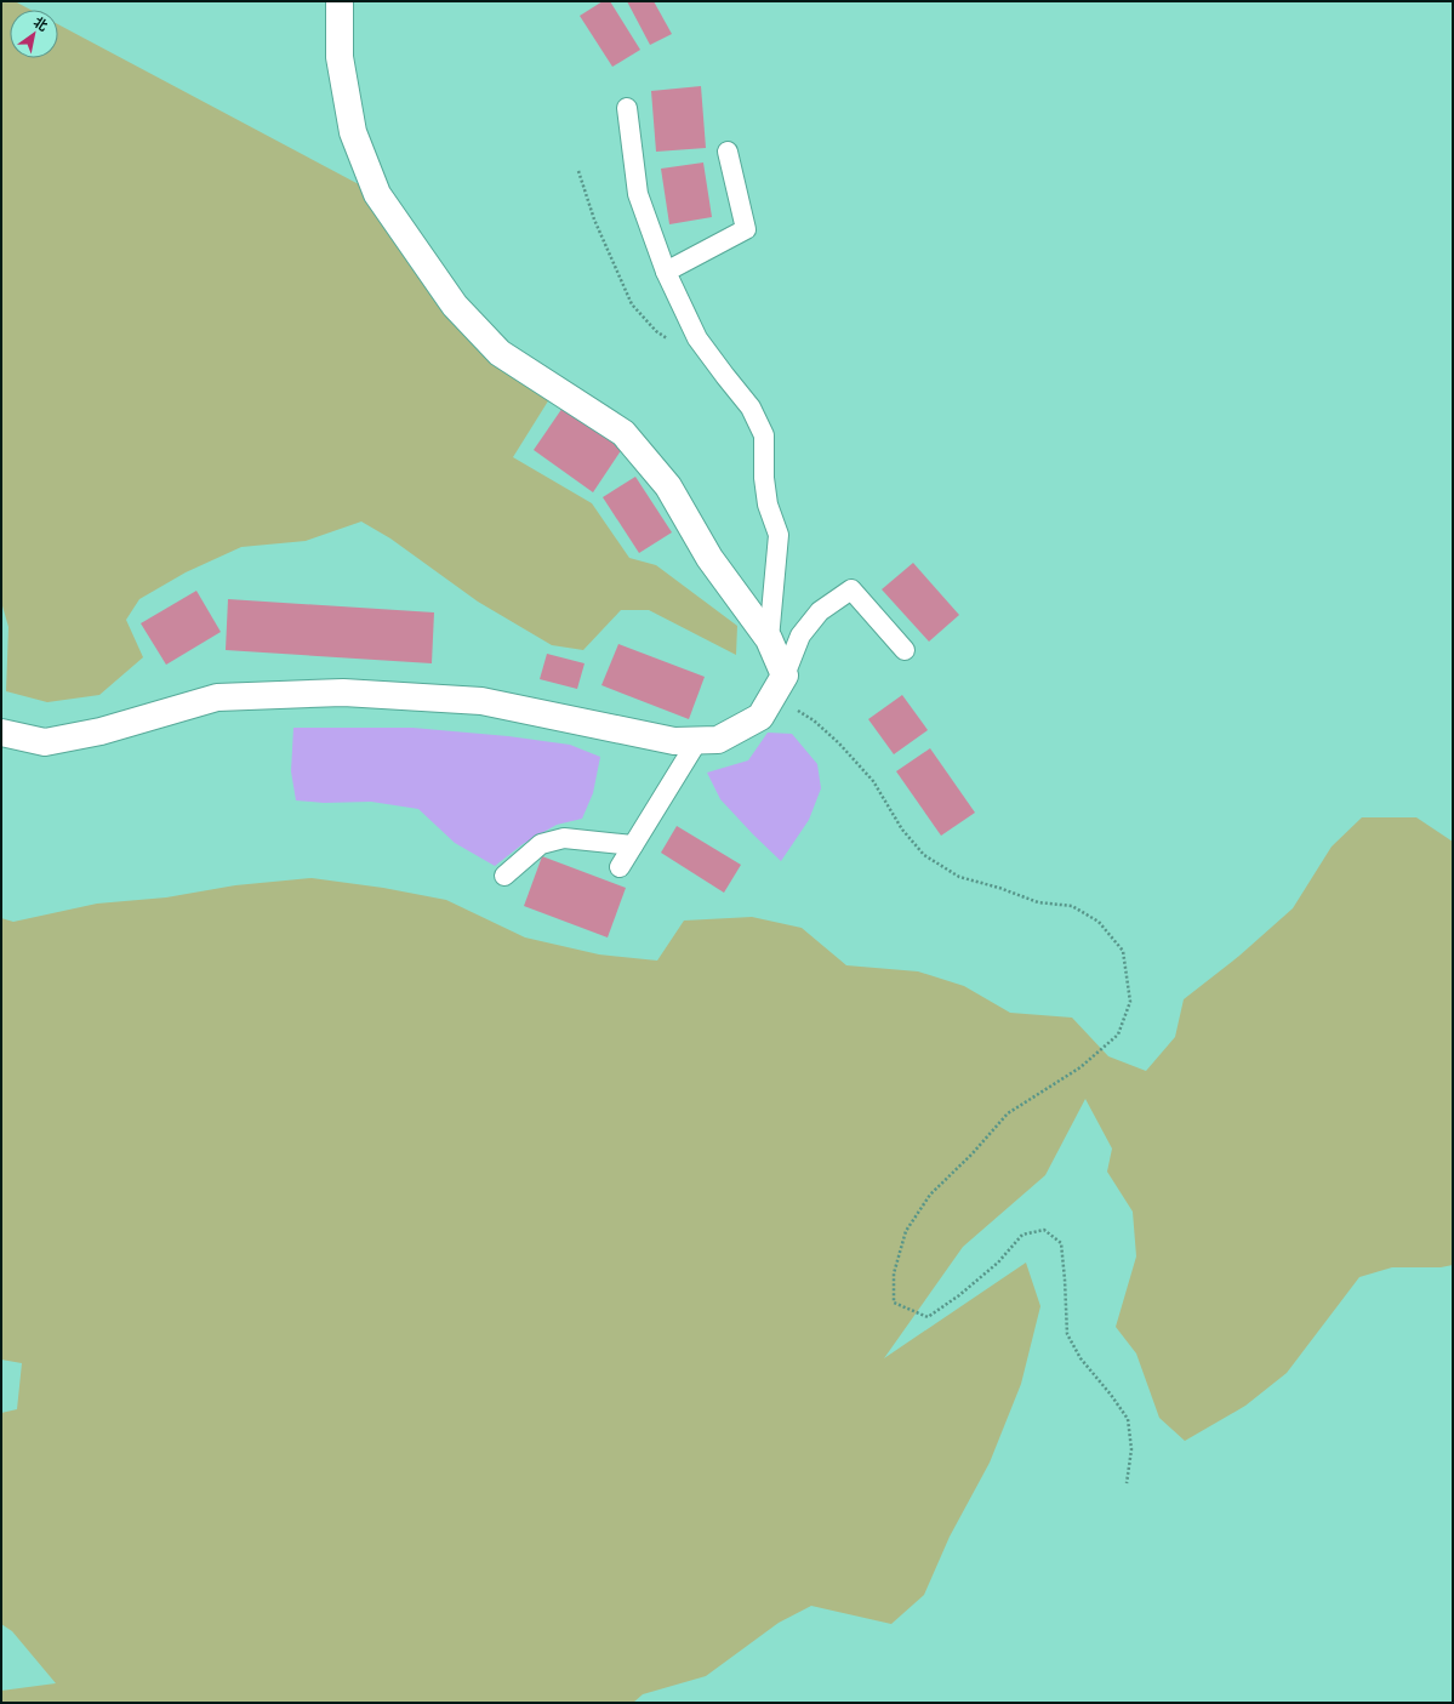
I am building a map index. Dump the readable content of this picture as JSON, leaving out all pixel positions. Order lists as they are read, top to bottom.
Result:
{
  "north": "top right"
}
